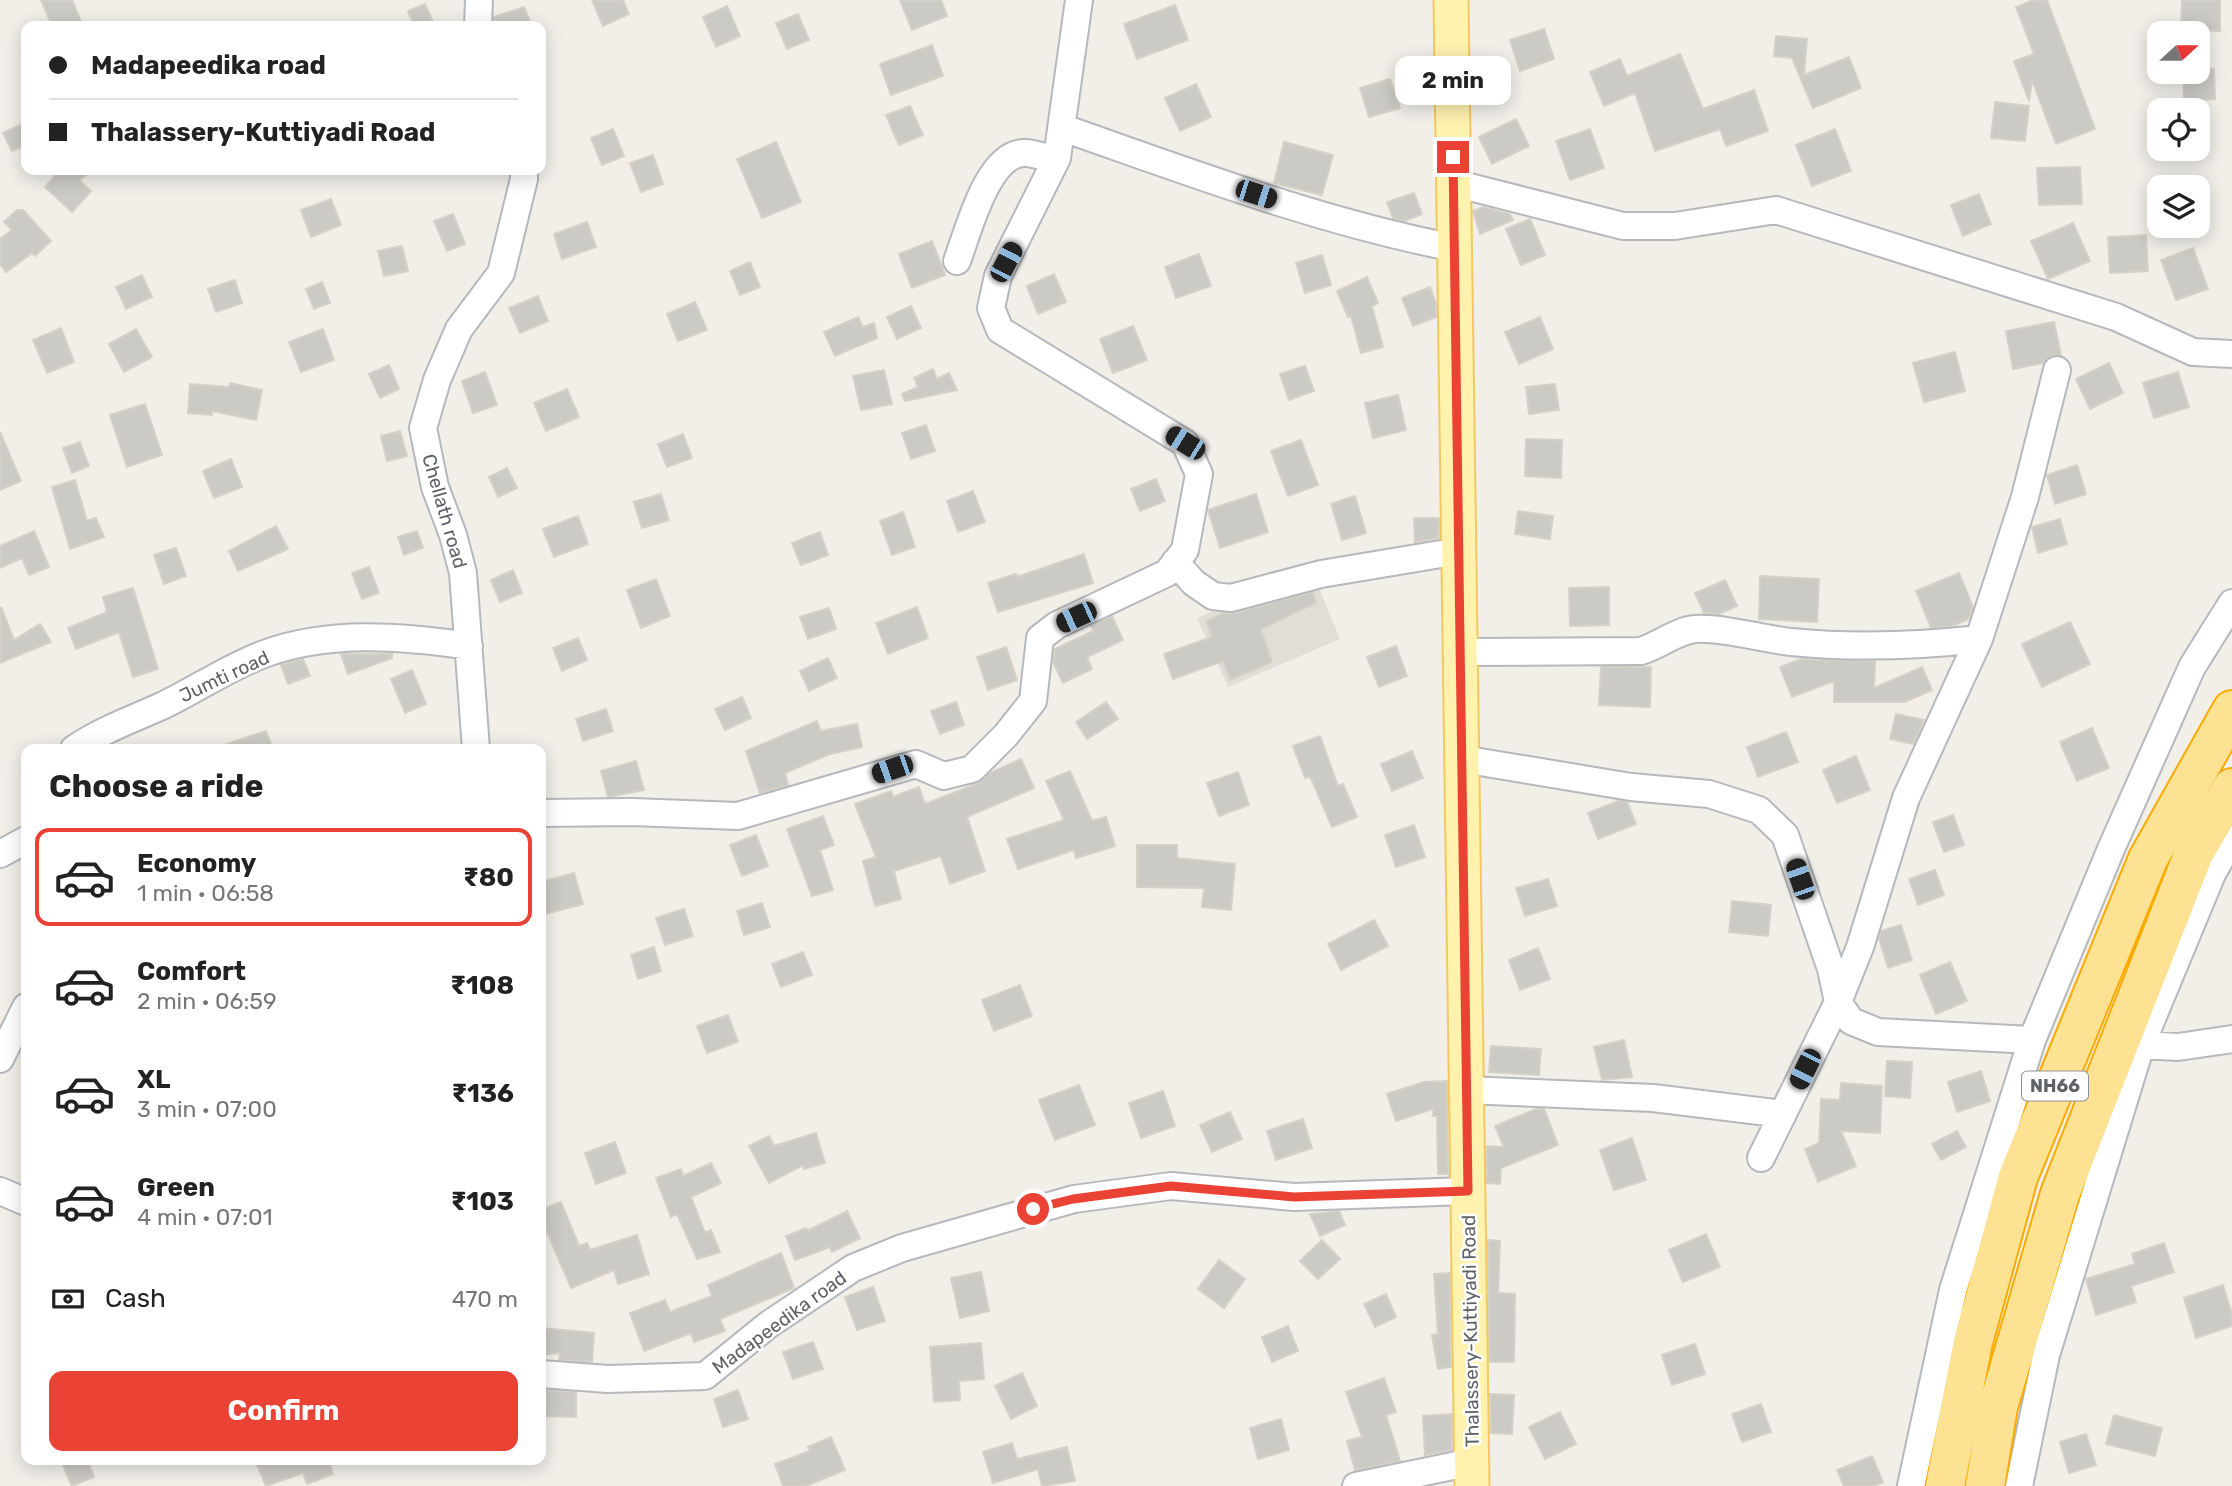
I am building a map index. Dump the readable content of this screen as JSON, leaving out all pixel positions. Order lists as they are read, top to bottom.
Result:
{
  "streets": {
    "highway": ["NH66"],
    "main road": ["Thalassery-Kuttiyadi Road"],
    "street": ["Chellath road", "Jumti road", "Madapeedika road"]
  },
  "crossings": [
    ["Chellath road", "Jumti road"],
    ["Madapeedika road", "Thalassery-Kuttiyadi Road"]
  ],
  "north": "right",
  "page": {
    "banner": ["Madapeedika road", "Thalassery-Kuttiyadi Road"],
    "bubble": "2 min",
    "heading": "Choose a ride",
    "list": [
      {
        "name": "Economy",
        "note": "1 min · 06:58",
        "value": "₹80"
      },
      {
        "name": "Comfort",
        "note": "2 min · 06:59",
        "value": "₹108"
      },
      {
        "name": "XL",
        "note": "3 min · 07:00",
        "value": "₹136"
      },
      {
        "name": "Green",
        "note": "4 min · 07:01",
        "value": "₹103"
      }
    ],
    "pay": ["Cash", "470 m"],
    "buttons": "Confirm"
  }
}
